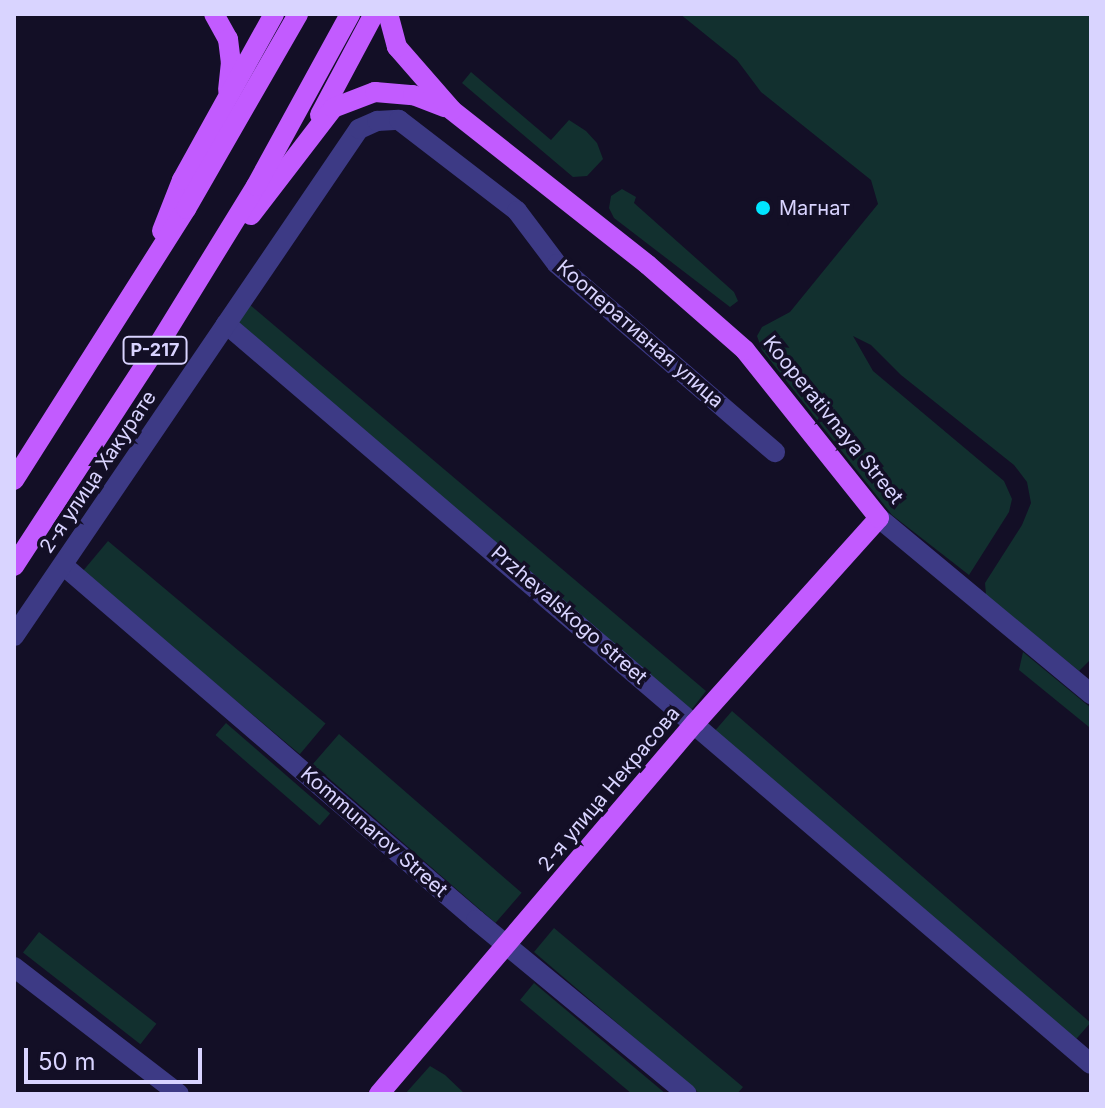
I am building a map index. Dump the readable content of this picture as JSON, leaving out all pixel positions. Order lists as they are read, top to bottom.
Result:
{
  "streets": {
    "main road": [
      "Р-217",
      "Kooperativnaya Street",
      "2-я улица Хакурате",
      "2-я улица Некрасова"
    ],
    "street": ["Кооперативная улица", "Przhevalskogo street", "Kommunarov Street"]
  },
  "crossings": [
    ["Кооперативная улица", "2-я улица Хакурате"],
    ["Kooperativnaya Street", "2-я улица Некрасова"],
    ["2-я улица Хакурате", "Przhevalskogo street"],
    ["2-я улица Хакурате", "Kommunarov Street"],
    ["Przhevalskogo street", "2-я улица Некрасова"],
    ["2-я улица Некрасова", "Kommunarov Street"]
  ],
  "places": ["Магнат"],
  "scale_bar": "50 m"
}
